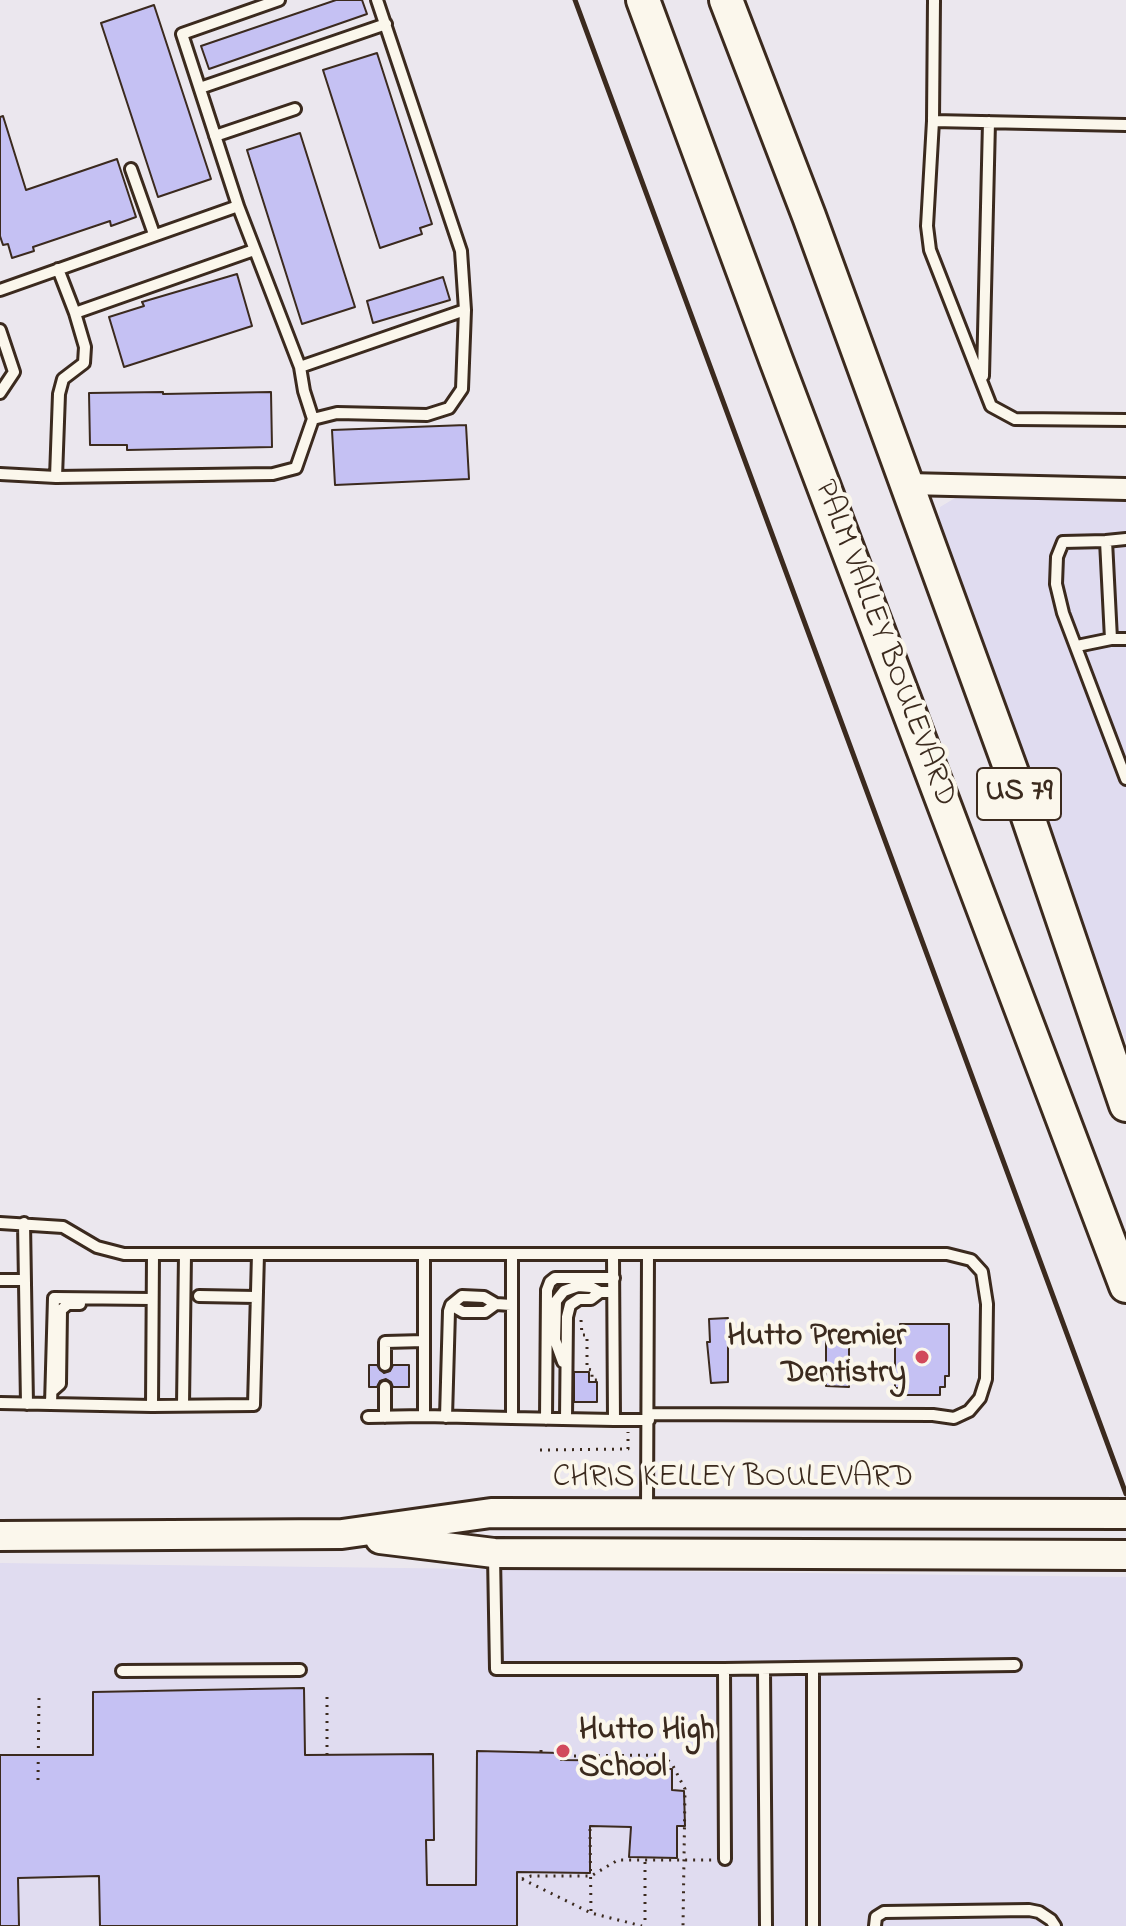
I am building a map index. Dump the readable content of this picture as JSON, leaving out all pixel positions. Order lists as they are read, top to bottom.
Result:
{
  "streets": {
    "highway": ["PALM VALLEY BOULEVARD", "US 79"],
    "main road": ["CHRIS KELLEY BOULEVARD"]
  },
  "places": ["Hutto Premier Dentistry", "Hutto High School"]
}
